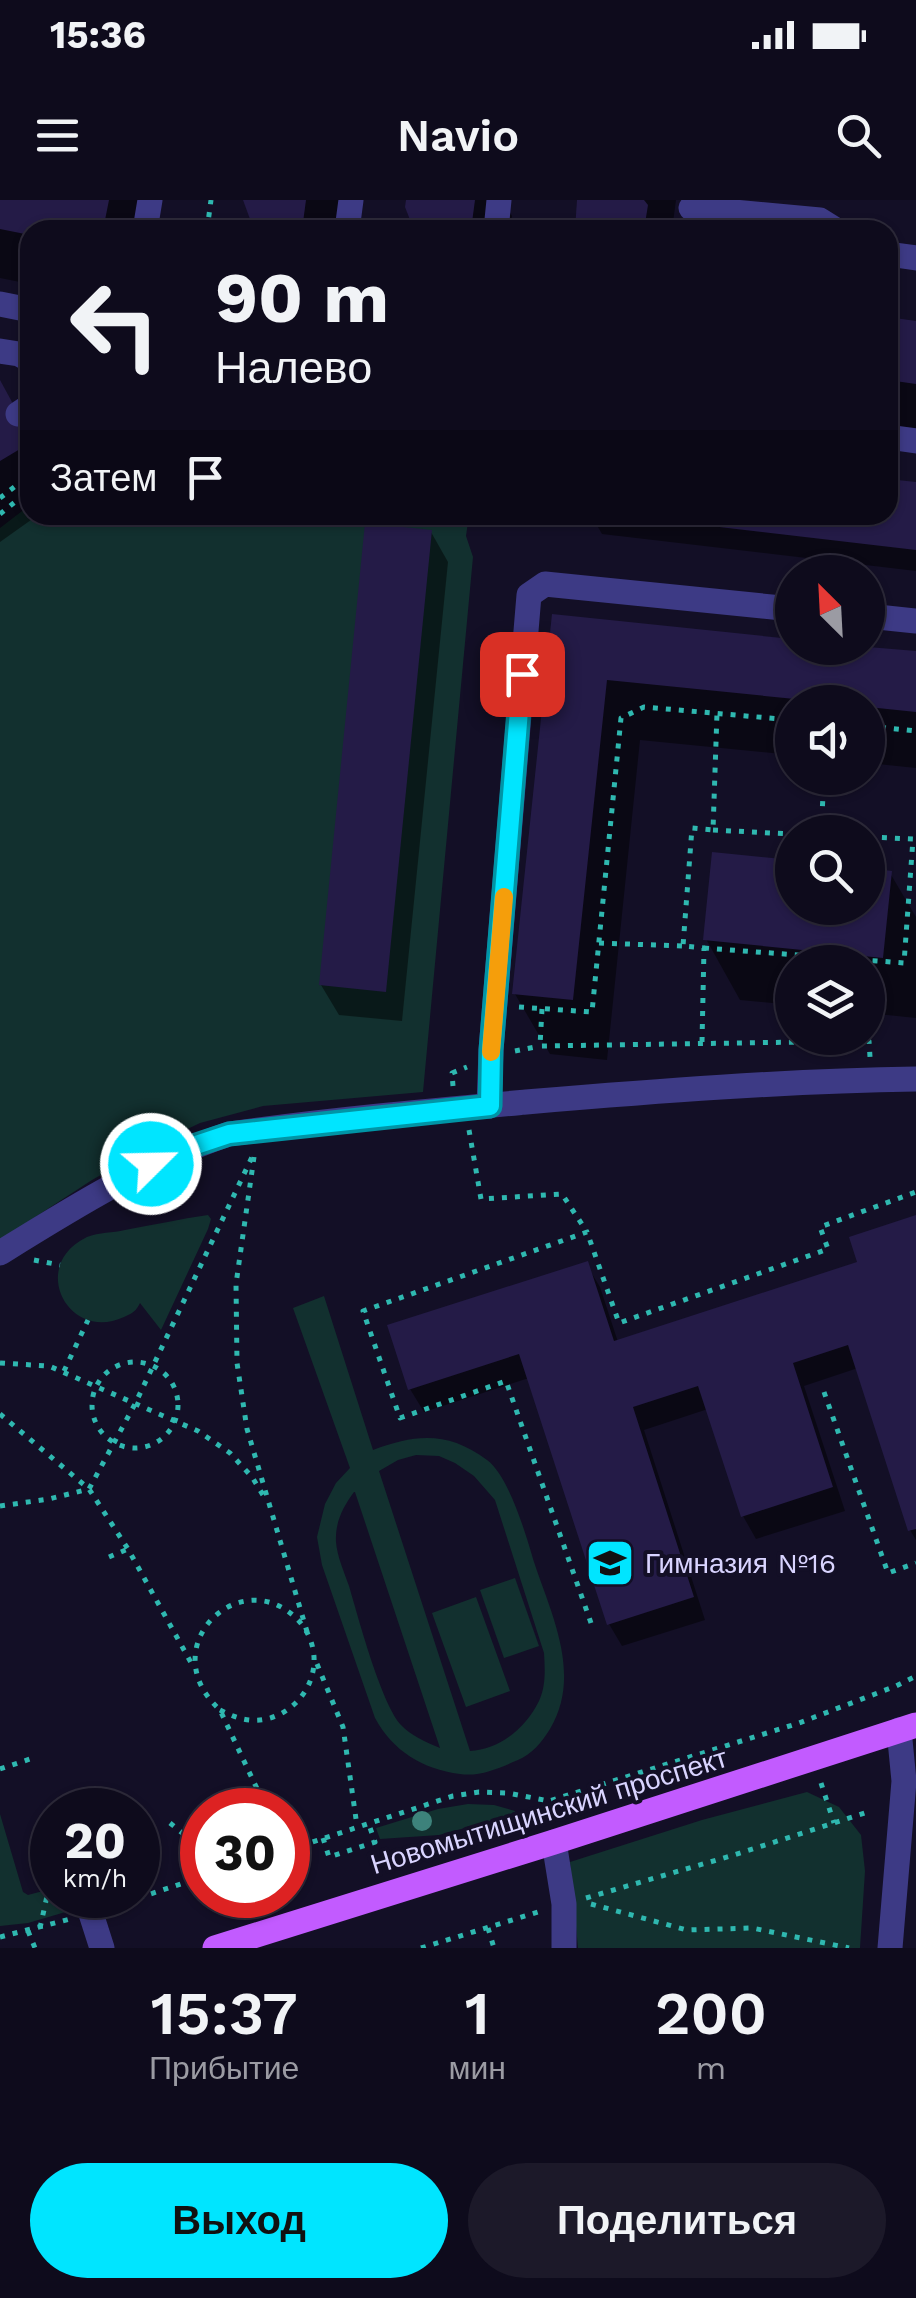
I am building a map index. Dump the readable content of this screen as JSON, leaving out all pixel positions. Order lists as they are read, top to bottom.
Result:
{
  "streets": {
    "main road": ["Новомытищинский проспект"]
  },
  "places": {
    "school or university": ["Гимназия №16"]
  },
  "north": "top left",
  "page": {
    "status": "15:36",
    "header": "Navio",
    "turn": ["90 m", "Налево"],
    "then": "Затем",
    "speed": "20 km/h",
    "limit": "30",
    "eta": [
      "15:37",
      "Прибытие",
      "1",
      "мин",
      "200",
      "m"
    ],
    "buttons": ["Выход", "Поделиться"]
  }
}
